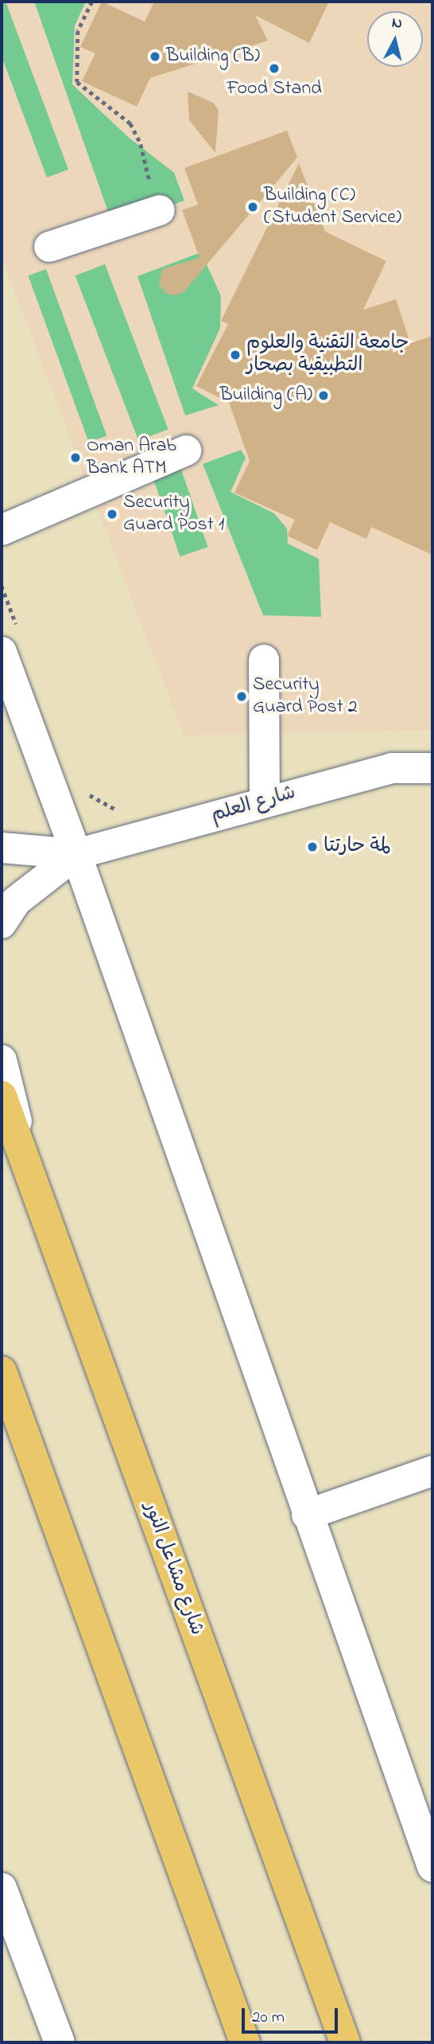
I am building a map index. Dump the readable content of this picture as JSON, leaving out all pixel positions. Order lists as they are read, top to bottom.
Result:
{
  "streets": {
    "highway": ["شارع مشاعل النور"],
    "street": ["شارع العلم"]
  },
  "places": [
    "Building (B)",
    "Food Stand",
    "Building (C) (Student Service)",
    "جامعة التقنية والعلوم التطبيقية بصحار",
    "Building (A)",
    "Oman Arab Bank ATM",
    "Security Guard Post 1",
    "Security Guard Post 2",
    "لمة حارتتا"
  ],
  "scale_bar": "20 m",
  "north": "top"
}
